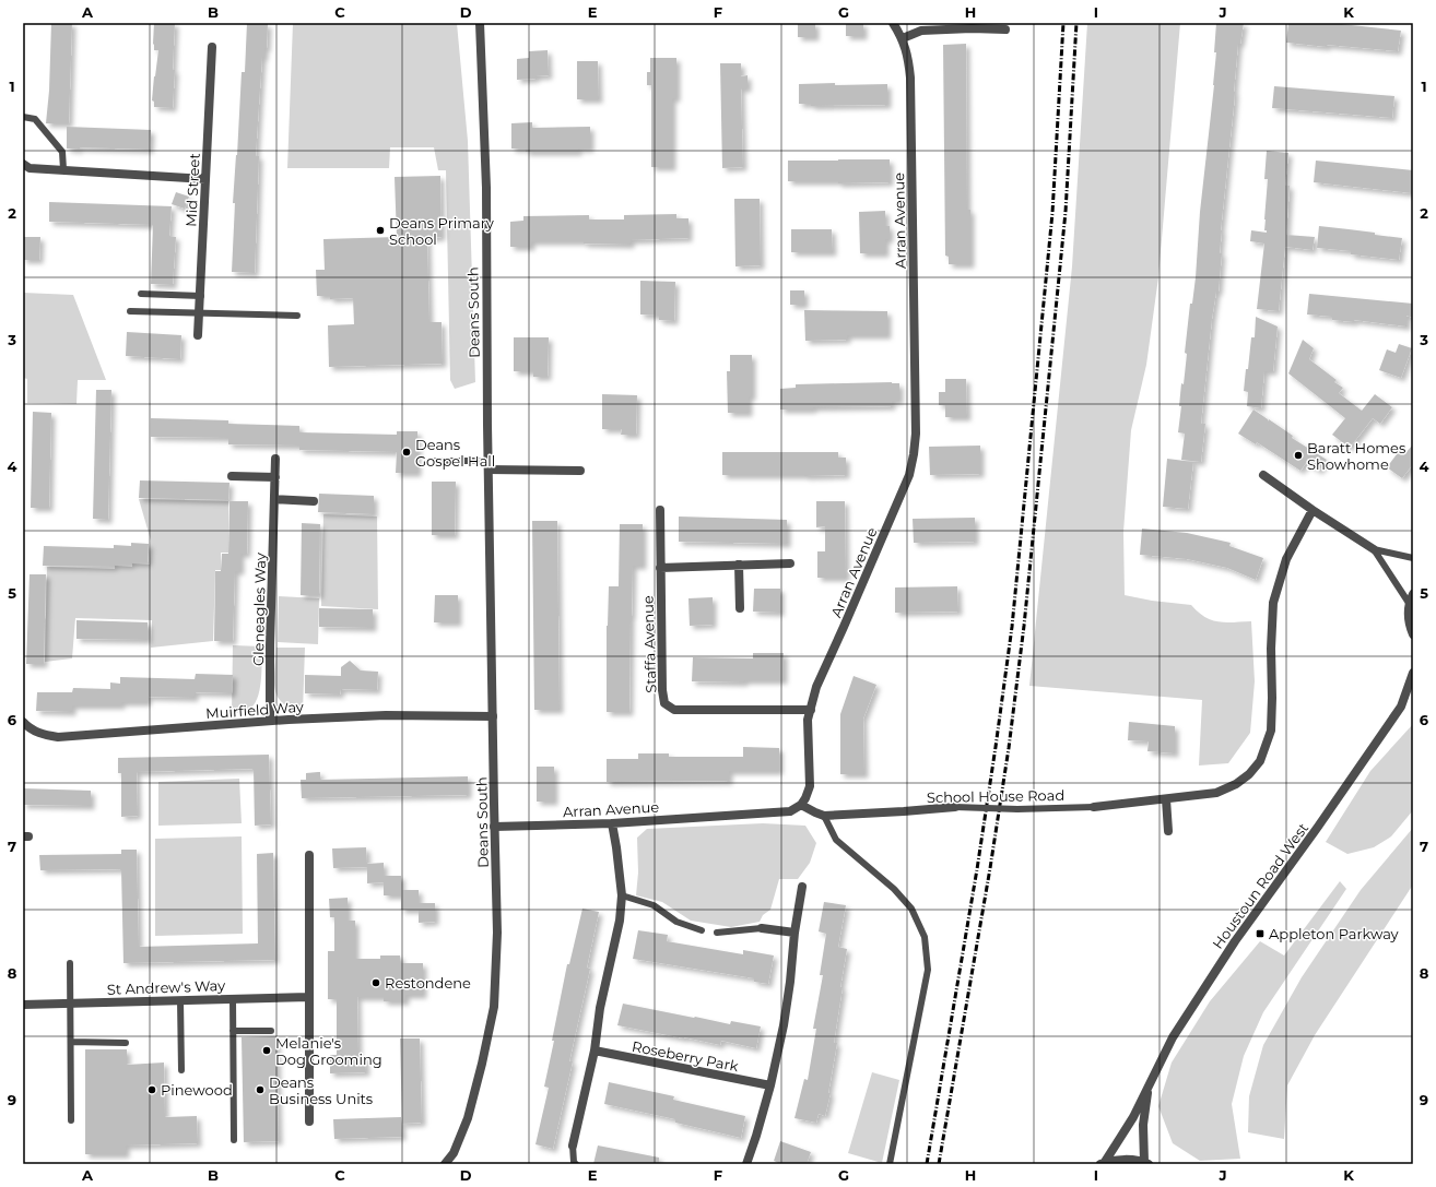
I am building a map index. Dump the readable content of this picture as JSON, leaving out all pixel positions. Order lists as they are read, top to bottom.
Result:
{
  "streets": {
    "street": [
      "Mid Street",
      "Arran Avenue",
      "Deans South",
      "Gleneagles Way",
      "Staffa Avenue",
      "Muirfield Way",
      "School House Road",
      "Houstoun Road West",
      "St Andrew's Way",
      "Roseberry Park"
    ]
  },
  "crossings": [
    ["Arran Avenue", "Deans South"],
    ["Arran Avenue", "Staffa Avenue"],
    ["Arran Avenue", "School House Road"],
    ["Deans South", "Muirfield Way"],
    ["Gleneagles Way", "Muirfield Way"]
  ],
  "places": {
    "other": [
      "Deans Primary School",
      "Deans Gospel Hall",
      "Baratt Homes Showhome",
      "Restondene",
      "Melanie's Dog Grooming",
      "Pinewood",
      "Deans Business Units"
    ],
    "transit": ["Appleton Parkway"]
  },
  "grid": {
    "columns": [
      "A",
      "B",
      "C",
      "D",
      "E",
      "F",
      "G",
      "H",
      "I",
      "J",
      "K"
    ],
    "rows": [
      "1",
      "2",
      "3",
      "4",
      "5",
      "6",
      "7",
      "8",
      "9"
    ]
  }
}
